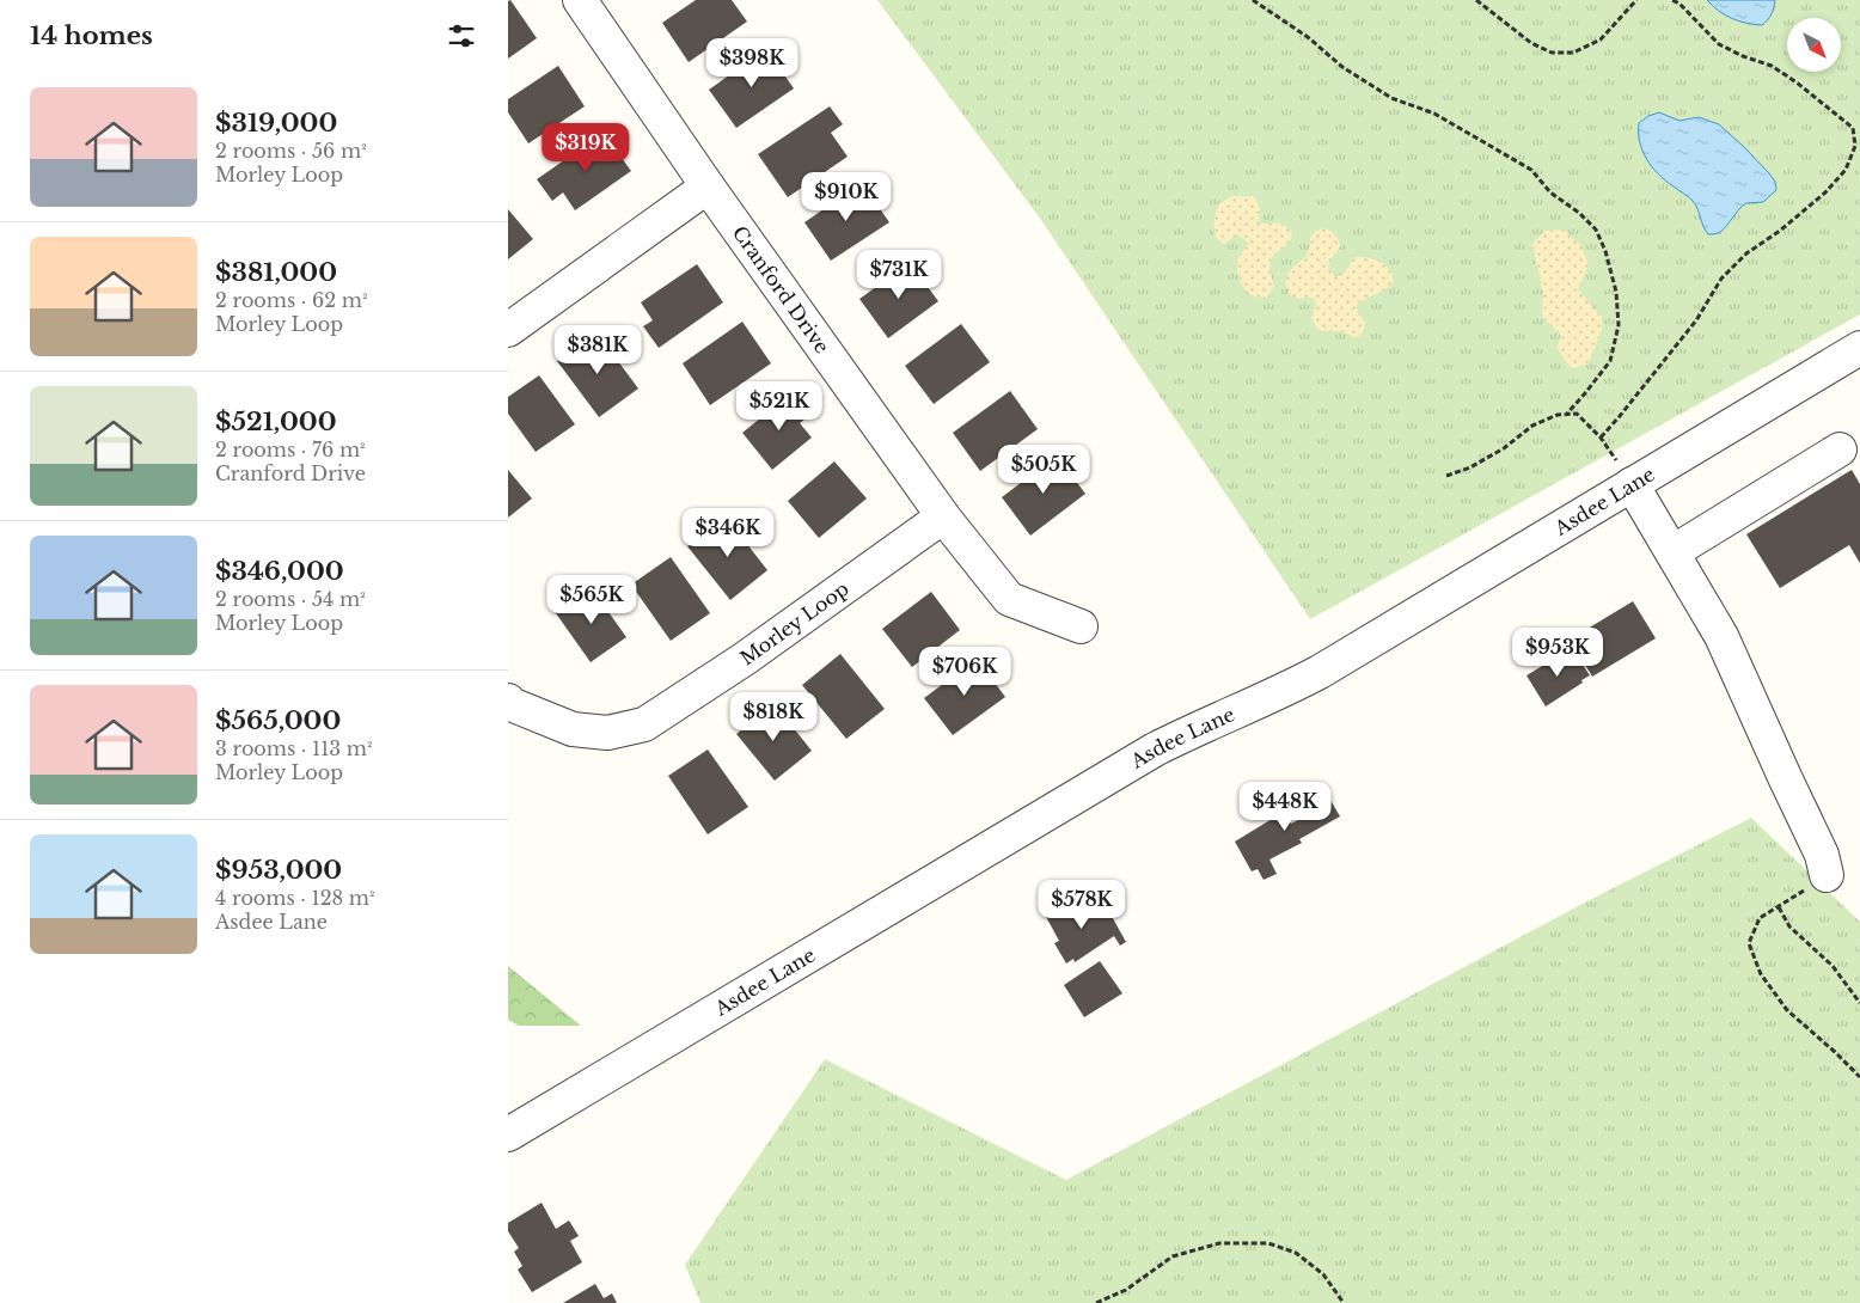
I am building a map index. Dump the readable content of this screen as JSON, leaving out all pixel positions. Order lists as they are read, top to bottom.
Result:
{
  "streets": {
    "street": ["Cranford Drive", "Asdee Lane", "Morley Loop"]
  },
  "crossings": [
    ["Cranford Drive", "Morley Loop"]
  ],
  "north": "bottom right",
  "page": {
    "heading": "14 homes",
    "price": [
      "$398K",
      "$319K",
      "$910K",
      "$731K",
      "$381K",
      "$521K",
      "$505K",
      "$346K",
      "$565K",
      "$953K",
      "$706K",
      "$818K",
      "$448K",
      "$578K"
    ],
    "list": [
      {
        "name": "$319,000",
        "note": "2 rooms · 56 m² · Morley Loop"
      },
      {
        "name": "$381,000",
        "note": "2 rooms · 62 m² · Morley Loop"
      },
      {
        "name": "$521,000",
        "note": "2 rooms · 76 m² · Cranford Drive"
      },
      {
        "name": "$346,000",
        "note": "2 rooms · 54 m² · Morley Loop"
      },
      {
        "name": "$565,000",
        "note": "3 rooms · 113 m² · Morley Loop"
      },
      {
        "name": "$953,000",
        "note": "4 rooms · 128 m² · Asdee Lane"
      }
    ]
  }
}
